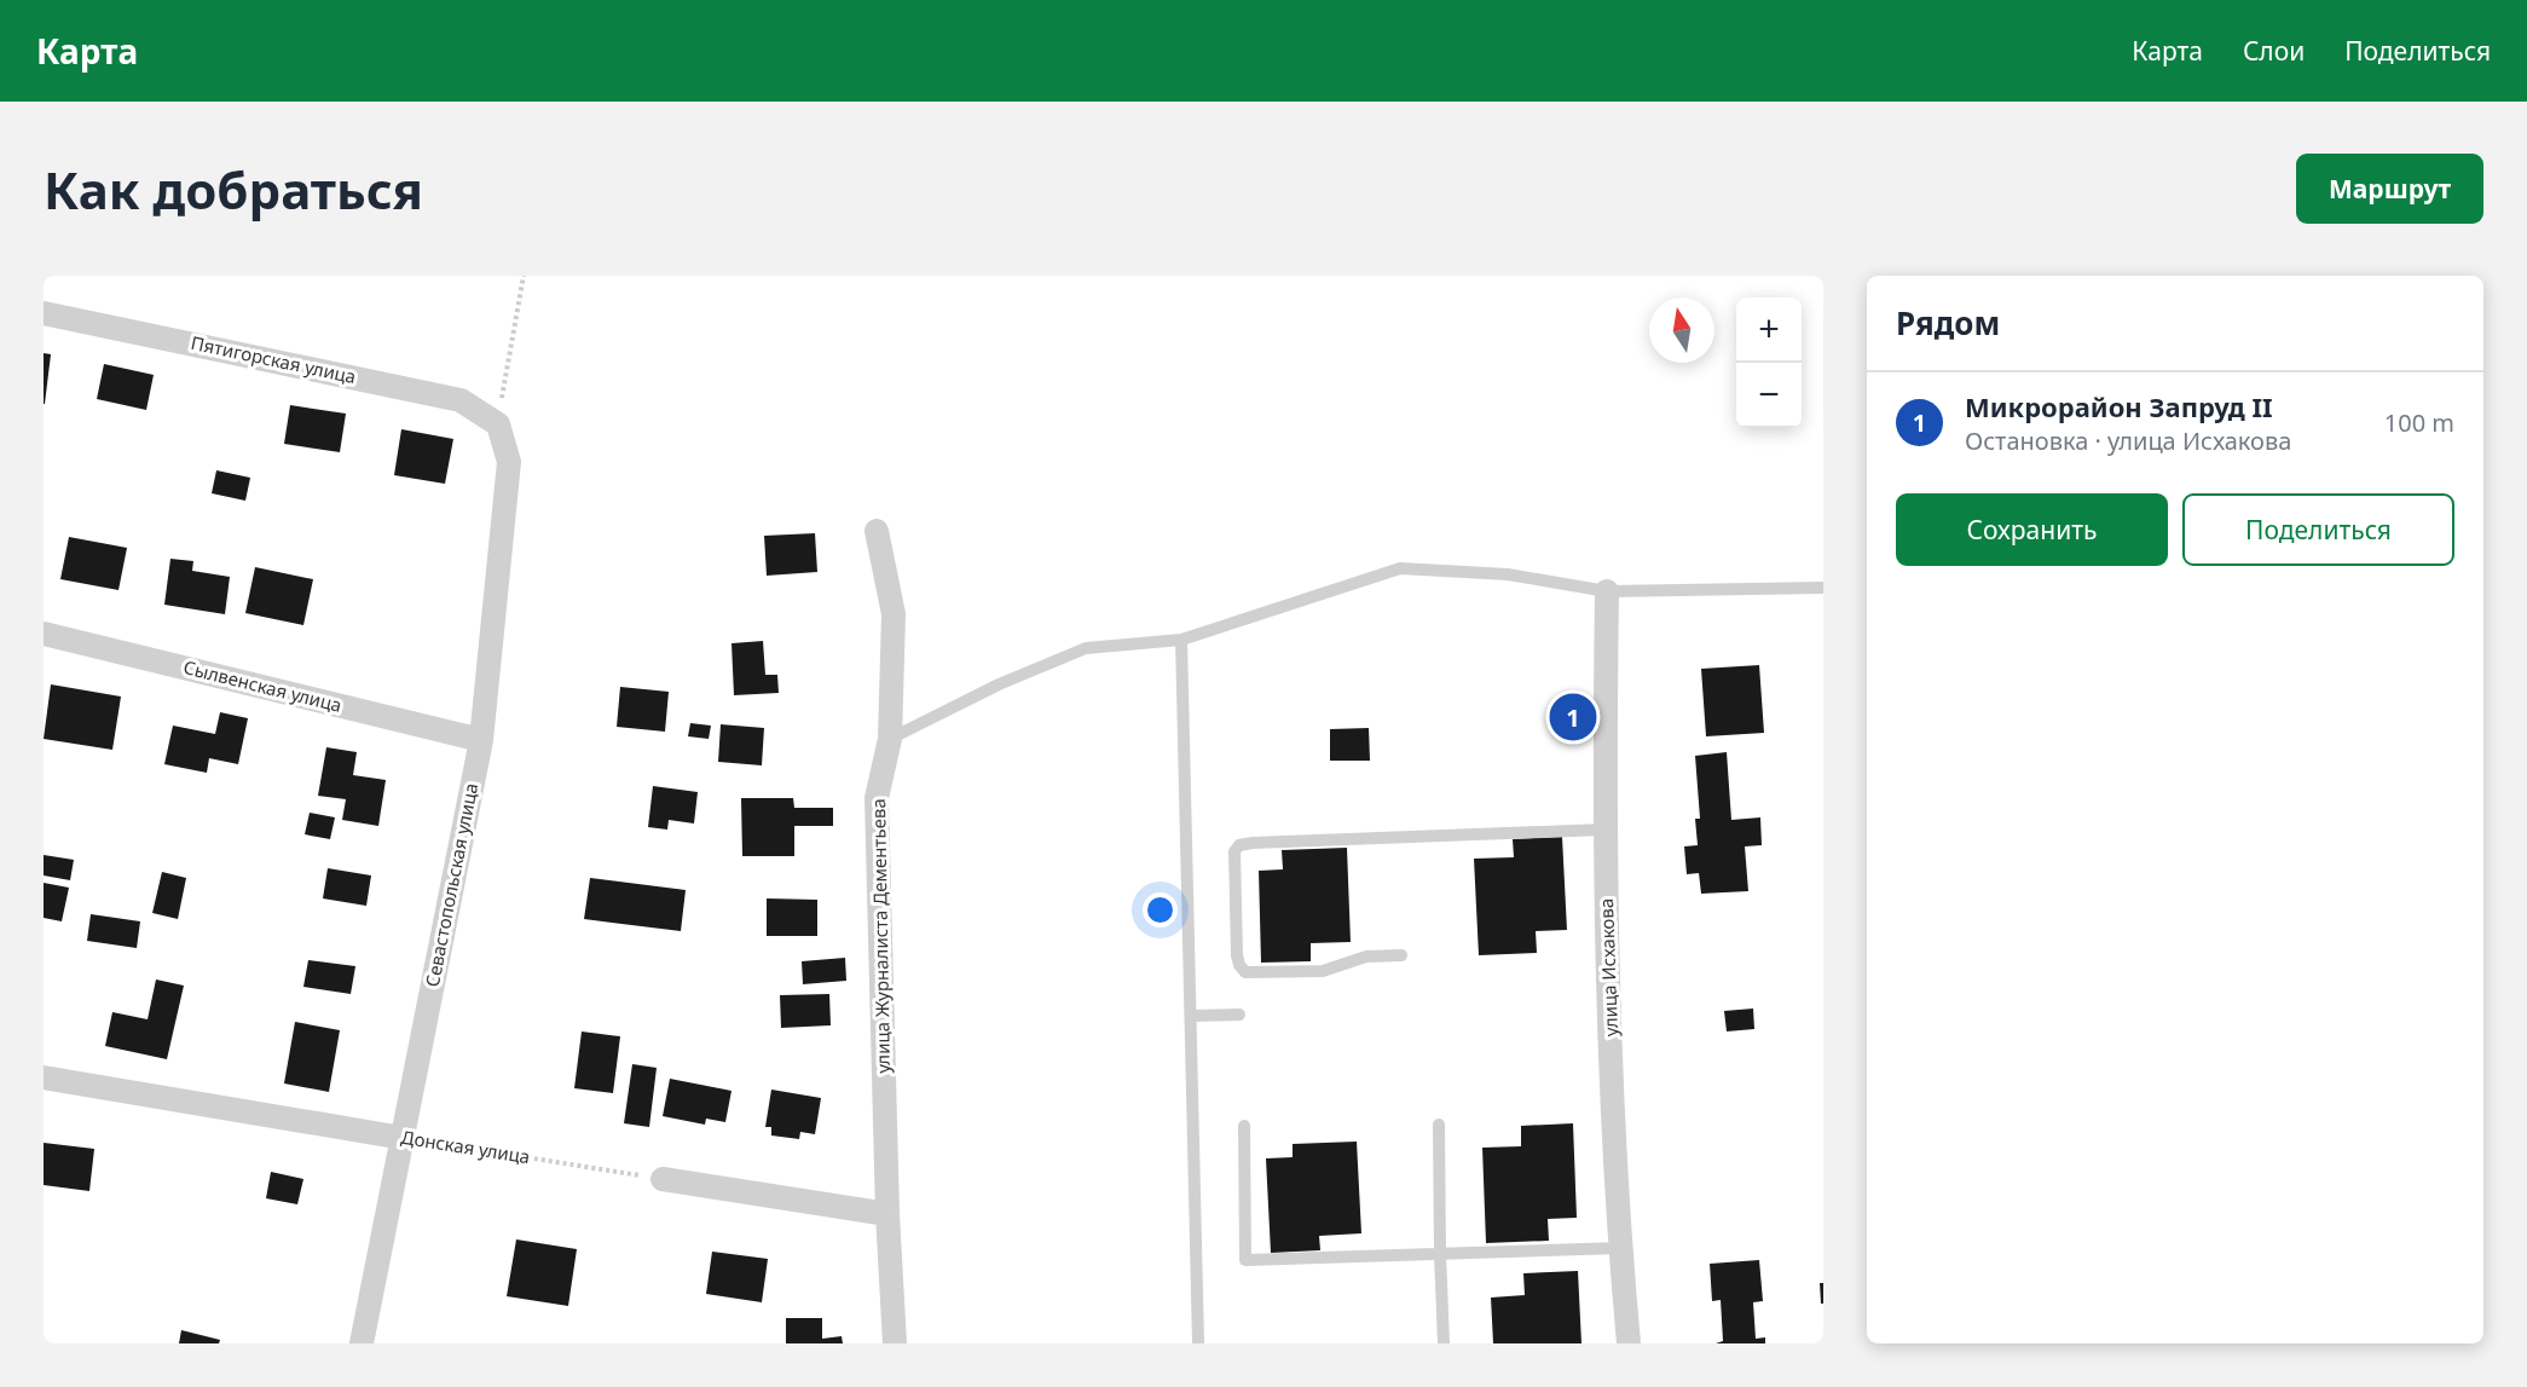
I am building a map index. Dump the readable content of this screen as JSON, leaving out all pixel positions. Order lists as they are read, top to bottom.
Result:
{
  "streets": {
    "street": [
      "Пятигорская улица",
      "Сылвенская улица",
      "Севастопольская улица",
      "улица Журналиста Дементьева",
      "улица Исхакова",
      "Донская улица"
    ]
  },
  "crossings": [
    ["Пятигорская улица", "Севастопольская улица"],
    ["Сылвенская улица", "Севастопольская улица"],
    ["Севастопольская улица", "Донская улица"]
  ],
  "north": "top",
  "page": {
    "header": "Карта",
    "nav": ["Карта", "Слои", "Поделиться"],
    "buttons": [
      "Маршрут",
      ["Сохранить", "Поделиться"]
    ],
    "title": "Как добраться",
    "heading": "Рядом",
    "map_buttons": ["+", "−"],
    "list": [
      {
        "mark": "1",
        "name": "Микрорайон Запруд II",
        "note": "Остановка · улица Исхакова",
        "value": "100 m"
      }
    ],
    "pins": "1"
  }
}
